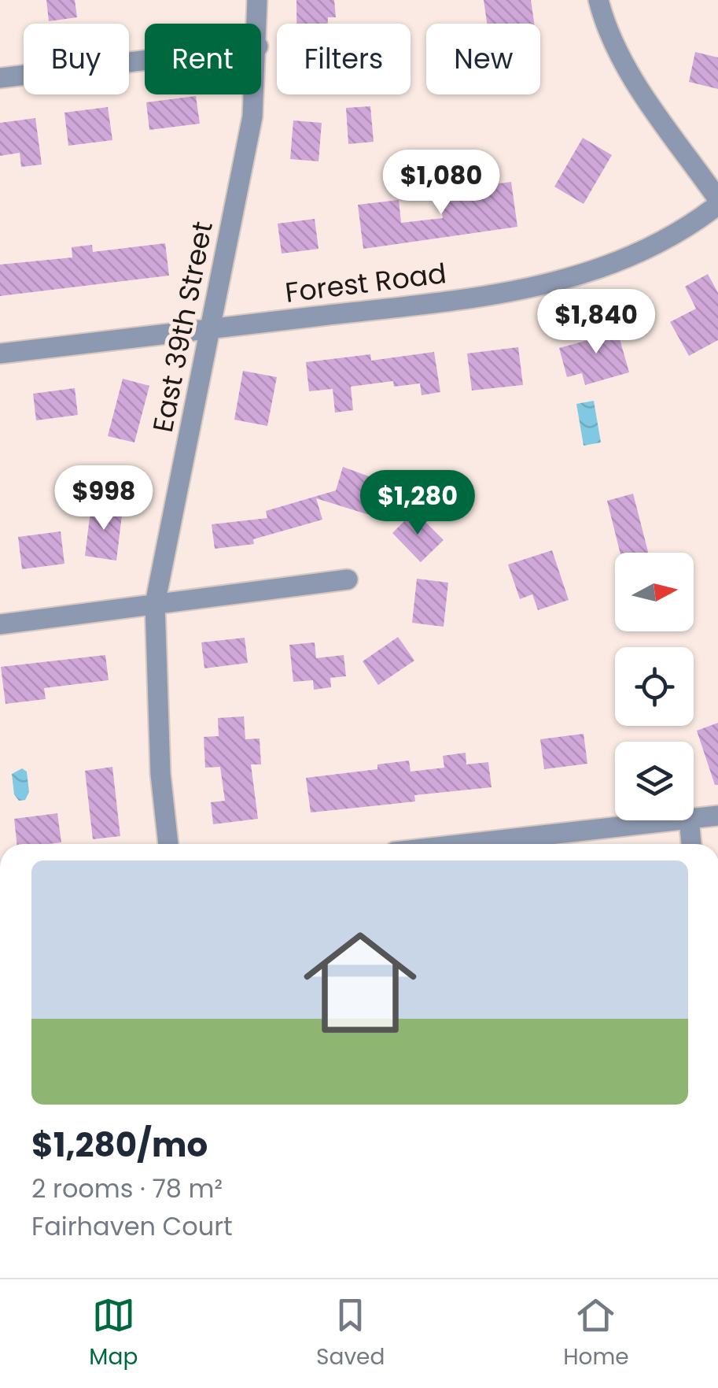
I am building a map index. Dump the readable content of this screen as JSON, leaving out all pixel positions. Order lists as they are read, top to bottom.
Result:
{
  "streets": {
    "street": ["Forest Road", "East 39th Street"]
  },
  "crossings": [
    ["Forest Road", "East 39th Street"]
  ],
  "north": "right",
  "page": {
    "chip": [
      "Buy",
      "Rent",
      "Filters",
      "New"
    ],
    "price": [
      "$1,080",
      "$1,840",
      "$998",
      "$1,280"
    ],
    "list": [
      {
        "name": "$1,280/mo",
        "note": "2 rooms · 78 m² · Fairhaven Court"
      }
    ],
    "tabs": ["Map", "Saved", "Home"]
  }
}
